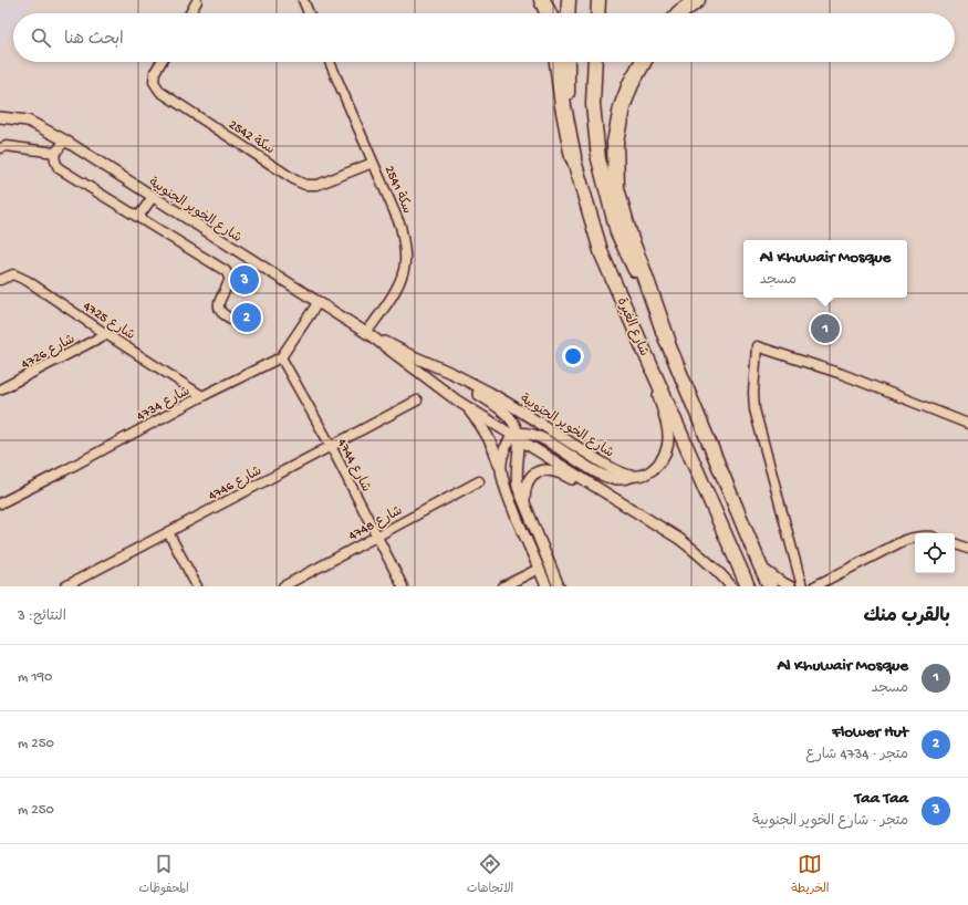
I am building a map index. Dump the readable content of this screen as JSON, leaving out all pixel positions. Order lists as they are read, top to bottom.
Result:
{
  "streets": {
    "main road": ["شارع الغبرة"],
    "street": [
      "سكة 2542",
      "سكة 2541",
      "شارع الخوير الجنوبية",
      "4725 شارع",
      "4726 شارع",
      "4734 شارع",
      "4744 شارع",
      "4746 شارع",
      "4748 شارع"
    ]
  },
  "crossings": [
    ["سكة 2542", "سكة 2541"],
    ["سكة 2541", "شارع الخوير الجنوبية"],
    ["شارع الخوير الجنوبية", "4734 شارع"],
    ["4725 شارع", "4726 شارع"],
    ["4725 شارع", "4734 شارع"],
    ["4734 شارع", "4744 شارع"],
    ["4744 شارع", "4746 شارع"],
    ["4744 شارع", "4748 شارع"]
  ],
  "page": {
    "search": "ابحث هنا",
    "popup": ["Al Khuwair Mosque", "مسجد"],
    "pins": ["3", "2", "1"],
    "heading": ["بالقرب منك", "النتائج: 3"],
    "list": [
      {
        "mark": "1",
        "name": "Al Khuwair Mosque",
        "note": "مسجد",
        "value": "190 m"
      },
      {
        "mark": "2",
        "name": "Flower Hut",
        "note": "متجر · 4734 شارع",
        "value": "250 m"
      },
      {
        "mark": "3",
        "name": "Taa Taa",
        "note": "متجر · شارع الخوير الجنوبية",
        "value": "250 m"
      }
    ],
    "nav": ["الخريطة", "الاتجاهات", "المحفوظات"]
  }
}
